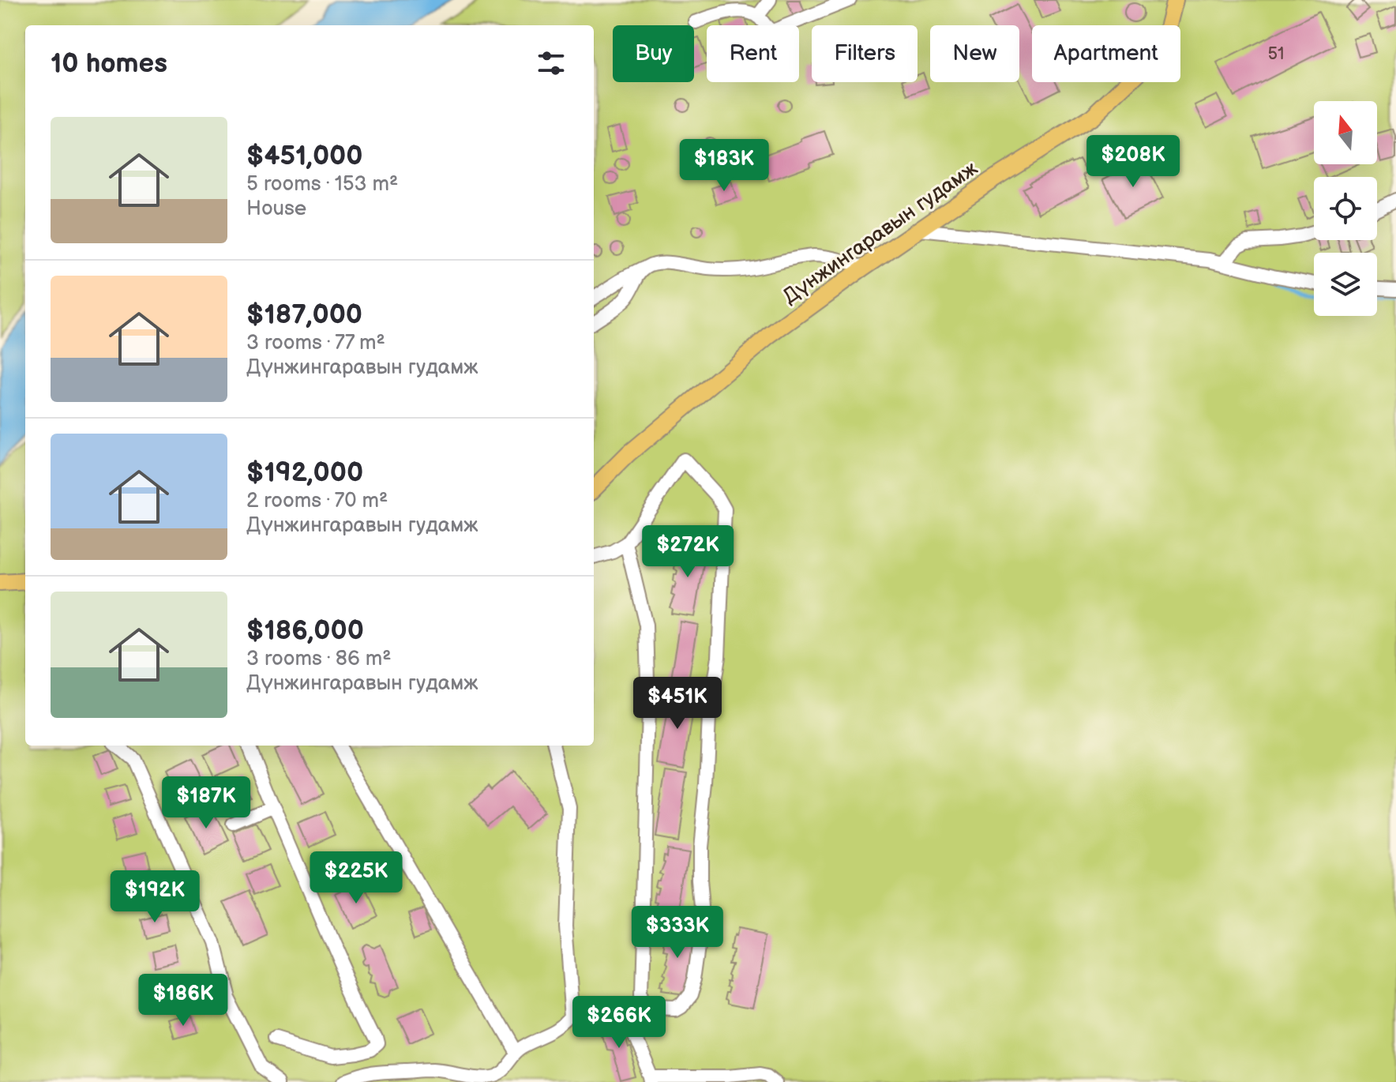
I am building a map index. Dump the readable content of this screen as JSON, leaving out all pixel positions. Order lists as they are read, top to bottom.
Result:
{
  "streets": {
    "main road": ["Дүнжингаравын гудамж"]
  },
  "house_numbers": ["51"],
  "north": "top",
  "page": {
    "chip": [
      "Buy",
      "Rent",
      "Filters",
      "New",
      "Apartment"
    ],
    "heading": "10 homes",
    "list": [
      {
        "name": "$451,000",
        "note": "5 rooms · 153 m² · House"
      },
      {
        "name": "$187,000",
        "note": "3 rooms · 77 m² · Дүнжингаравын гудамж"
      },
      {
        "name": "$192,000",
        "note": "2 rooms · 70 m² · Дүнжингаравын гудамж"
      },
      {
        "name": "$186,000",
        "note": "3 rooms · 86 m² · Дүнжингаравын гудамж"
      }
    ],
    "price": [
      "$208K",
      "$183K",
      "$272K",
      "$451K",
      "$187K",
      "$225K",
      "$192K",
      "$333K",
      "$186K",
      "$266K"
    ]
  }
}
